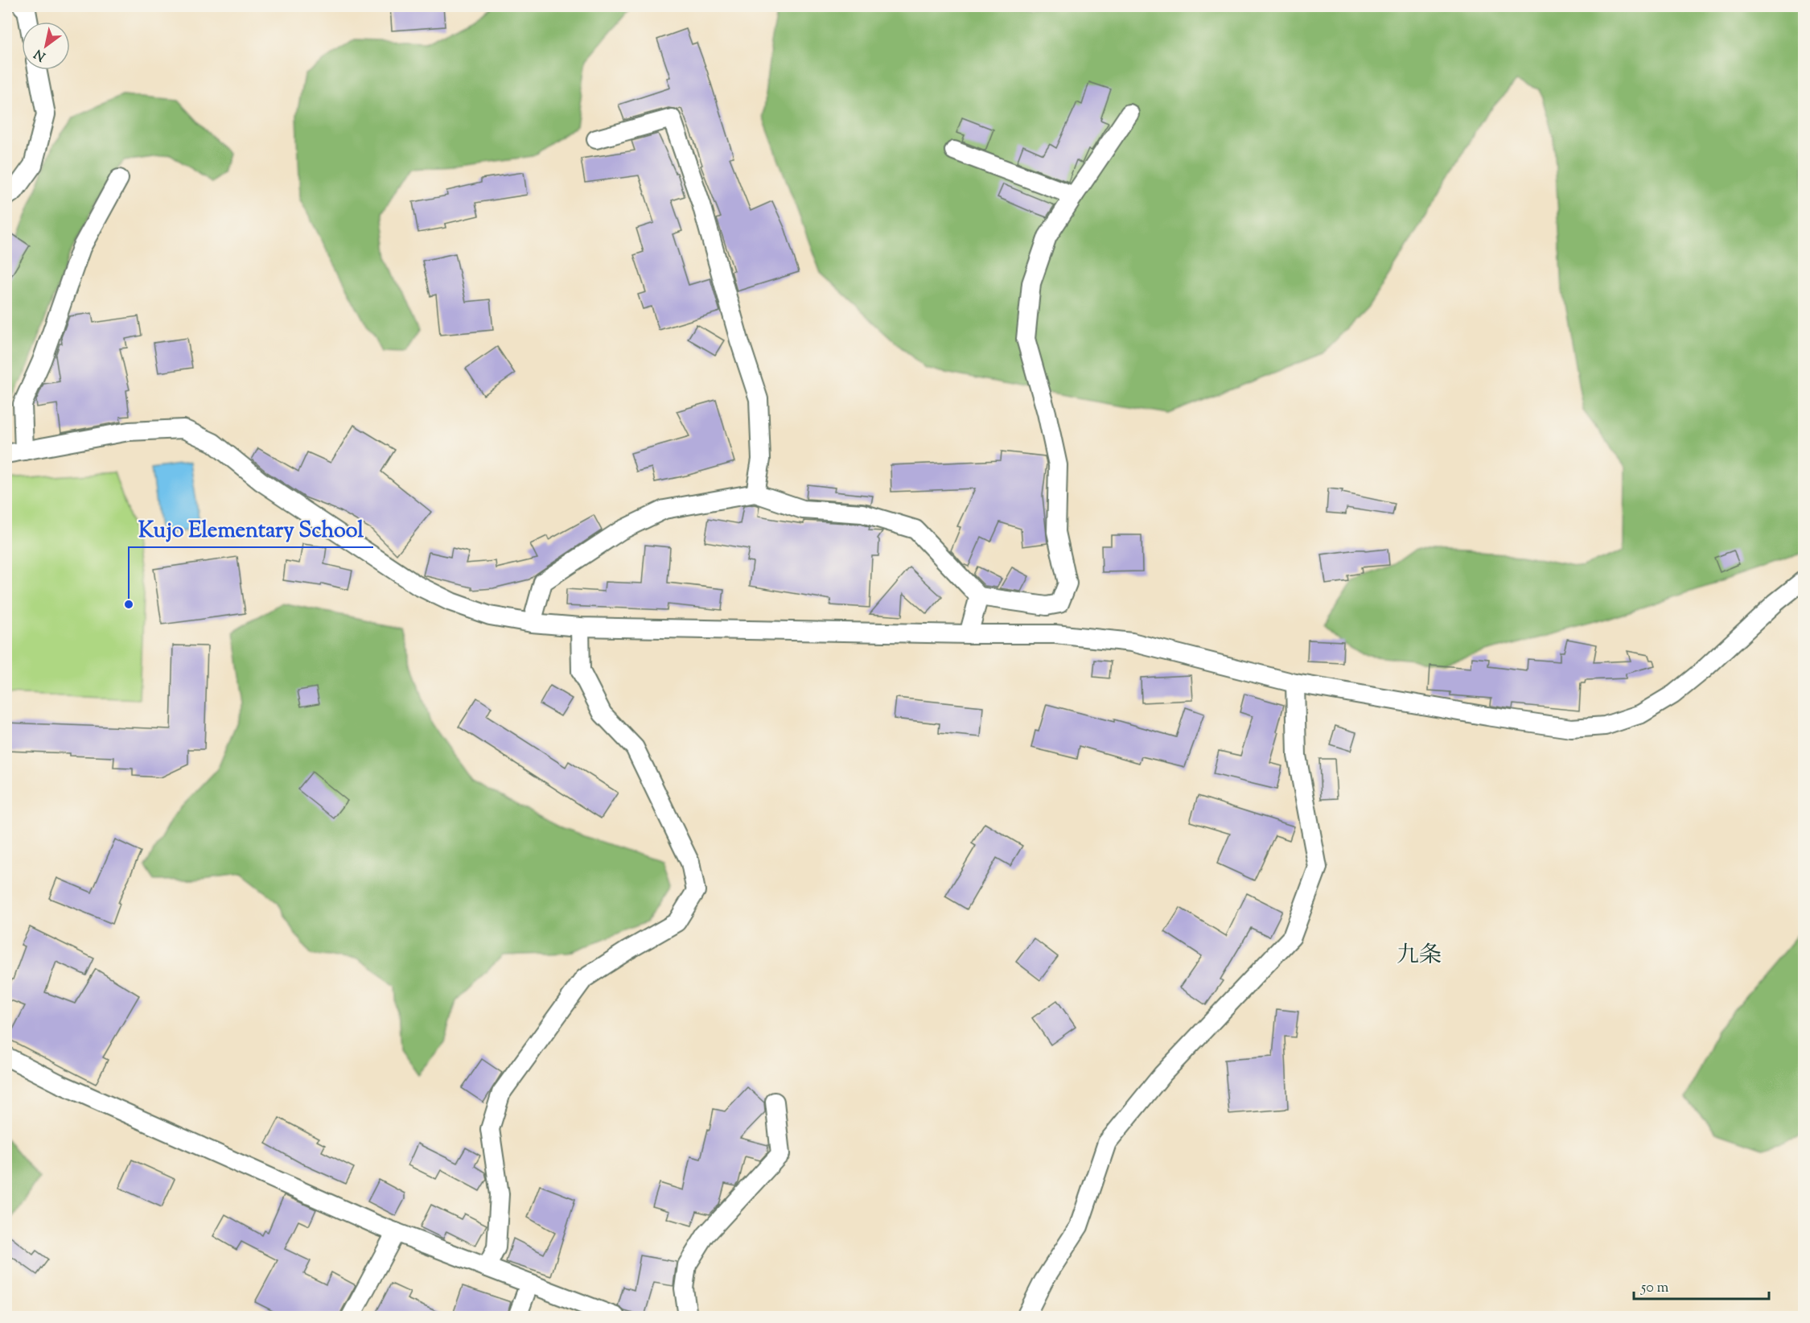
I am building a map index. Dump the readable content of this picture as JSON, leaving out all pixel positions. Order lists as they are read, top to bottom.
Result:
{
  "districts": ["九条"],
  "places": ["Kujo Elementary School"],
  "scale_bar": "50 m",
  "north": "bottom left"
}
